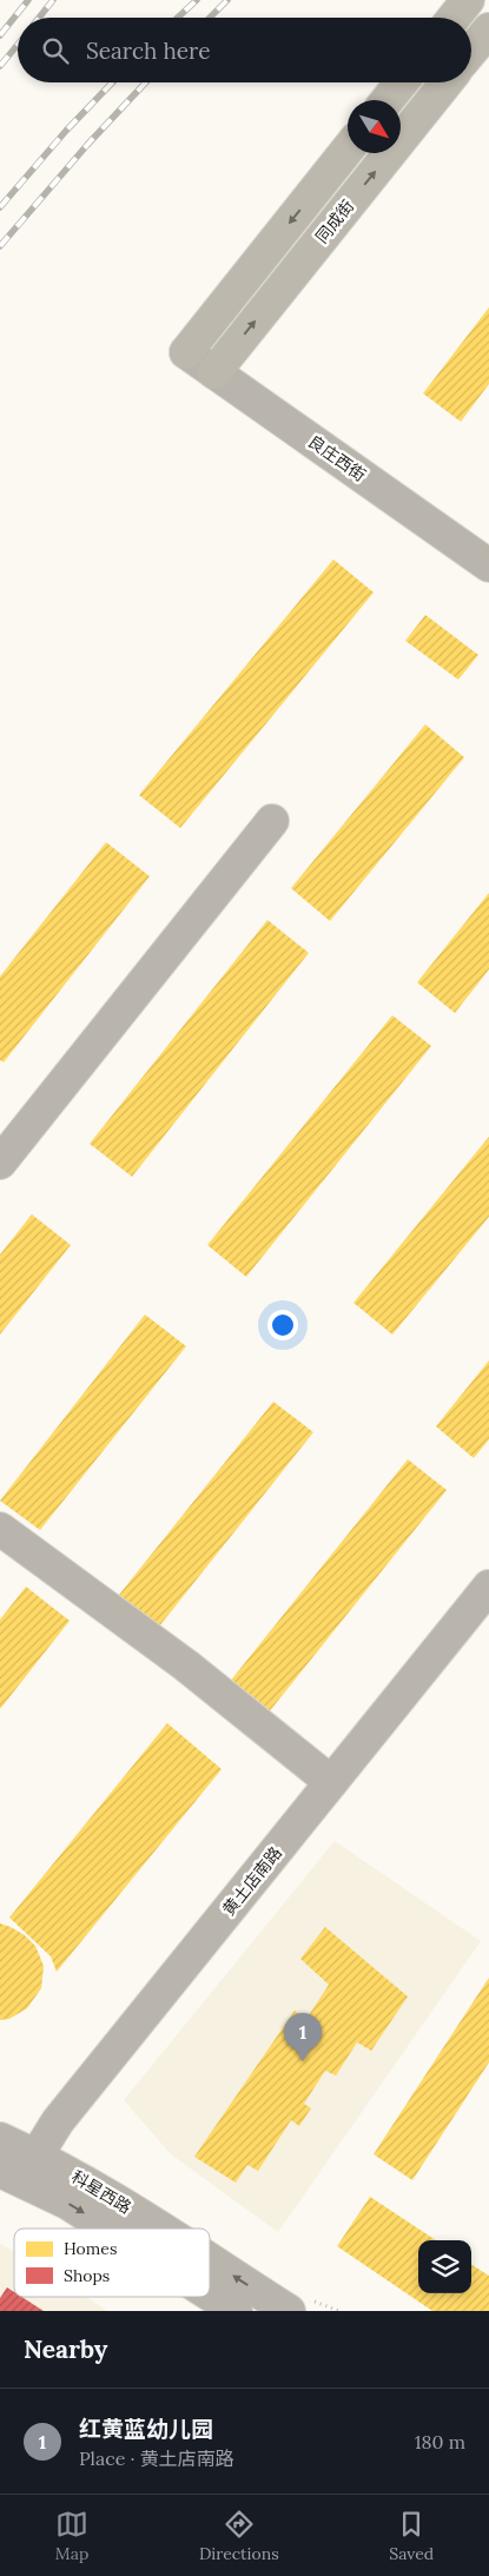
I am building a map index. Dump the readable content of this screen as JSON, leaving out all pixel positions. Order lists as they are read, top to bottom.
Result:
{
  "streets": {
    "main road": ["同成街"],
    "street": ["良庄西街", "黄土店南路", "科星西路"]
  },
  "crossings": [
    ["同成街", "良庄西街"],
    ["黄土店南路", "科星西路"]
  ],
  "legend": ["Homes", "Shops"],
  "north": "bottom right",
  "page": {
    "search": "Search here",
    "pins": "1",
    "heading": "Nearby",
    "list": [
      {
        "mark": "1",
        "name": "红黄蓝幼儿园",
        "note": "Place · 黄土店南路",
        "value": "180 m"
      }
    ],
    "nav": ["Map", "Directions", "Saved"]
  }
}
